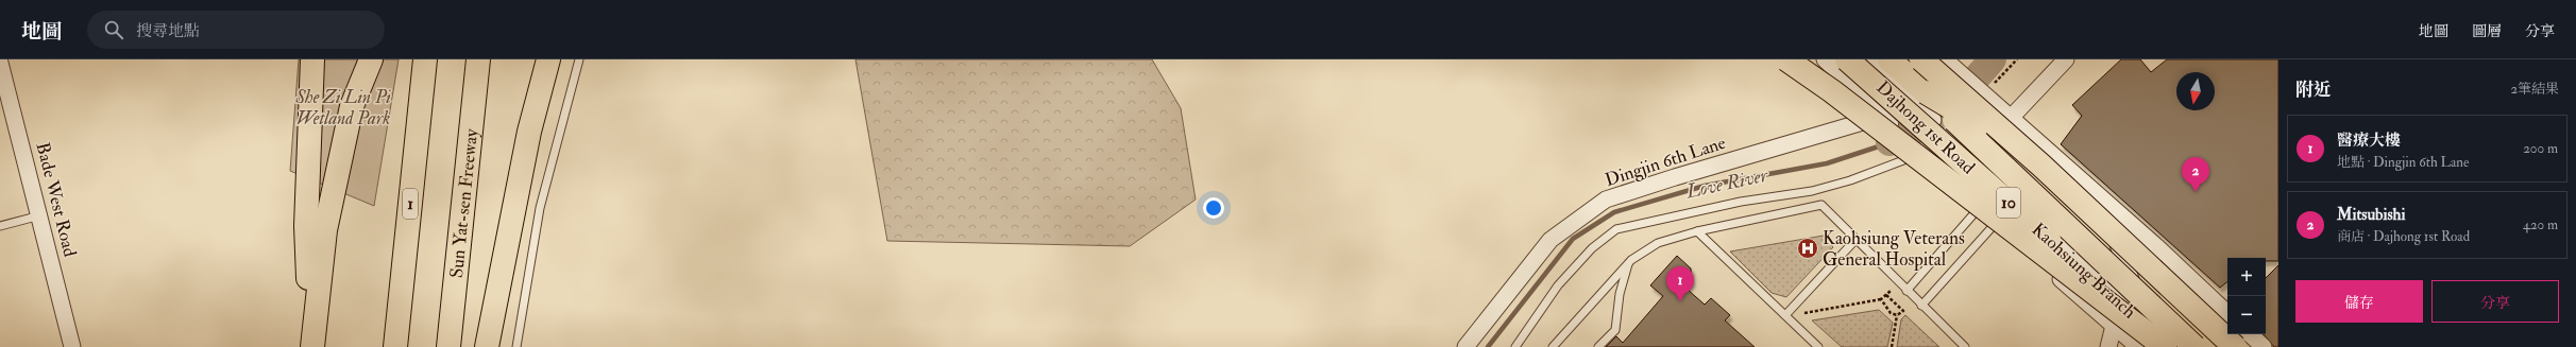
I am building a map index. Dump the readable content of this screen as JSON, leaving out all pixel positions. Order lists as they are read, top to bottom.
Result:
{
  "streets": {
    "highway": [
      "10",
      "1",
      "Sun Yat-sen Freeway",
      "Kaohsiung Branch"
    ],
    "street": ["Dajhong 1st Road", "Dingjin 6th Lane", "Bade West Road"]
  },
  "crossings": [
    ["Dajhong 1st Road", "Dingjin 6th Lane"],
    ["Dajhong 1st Road", "Kaohsiung Branch"]
  ],
  "water": ["Love River"],
  "parks": ["She Zi Lin Pi Wetland Park"],
  "places": {
    "hospital": ["Kaohsiung Veterans General Hospital"]
  },
  "north": "bottom",
  "page": {
    "header": "地圖",
    "search": "搜尋地點",
    "nav": ["地圖", "圖層", "分享"],
    "heading": ["附近", "2筆結果"],
    "list": [
      {
        "mark": "1",
        "name": "醫療大樓",
        "note": "地點 · Dingjin 6th Lane",
        "value": "200 m"
      },
      {
        "mark": "2",
        "name": "Mitsubishi",
        "note": "商店 · Dajhong 1st Road",
        "value": "420 m"
      }
    ],
    "pins": ["2", "1"],
    "map_buttons": ["+", "−"],
    "buttons": ["儲存", "分享"]
  }
}
